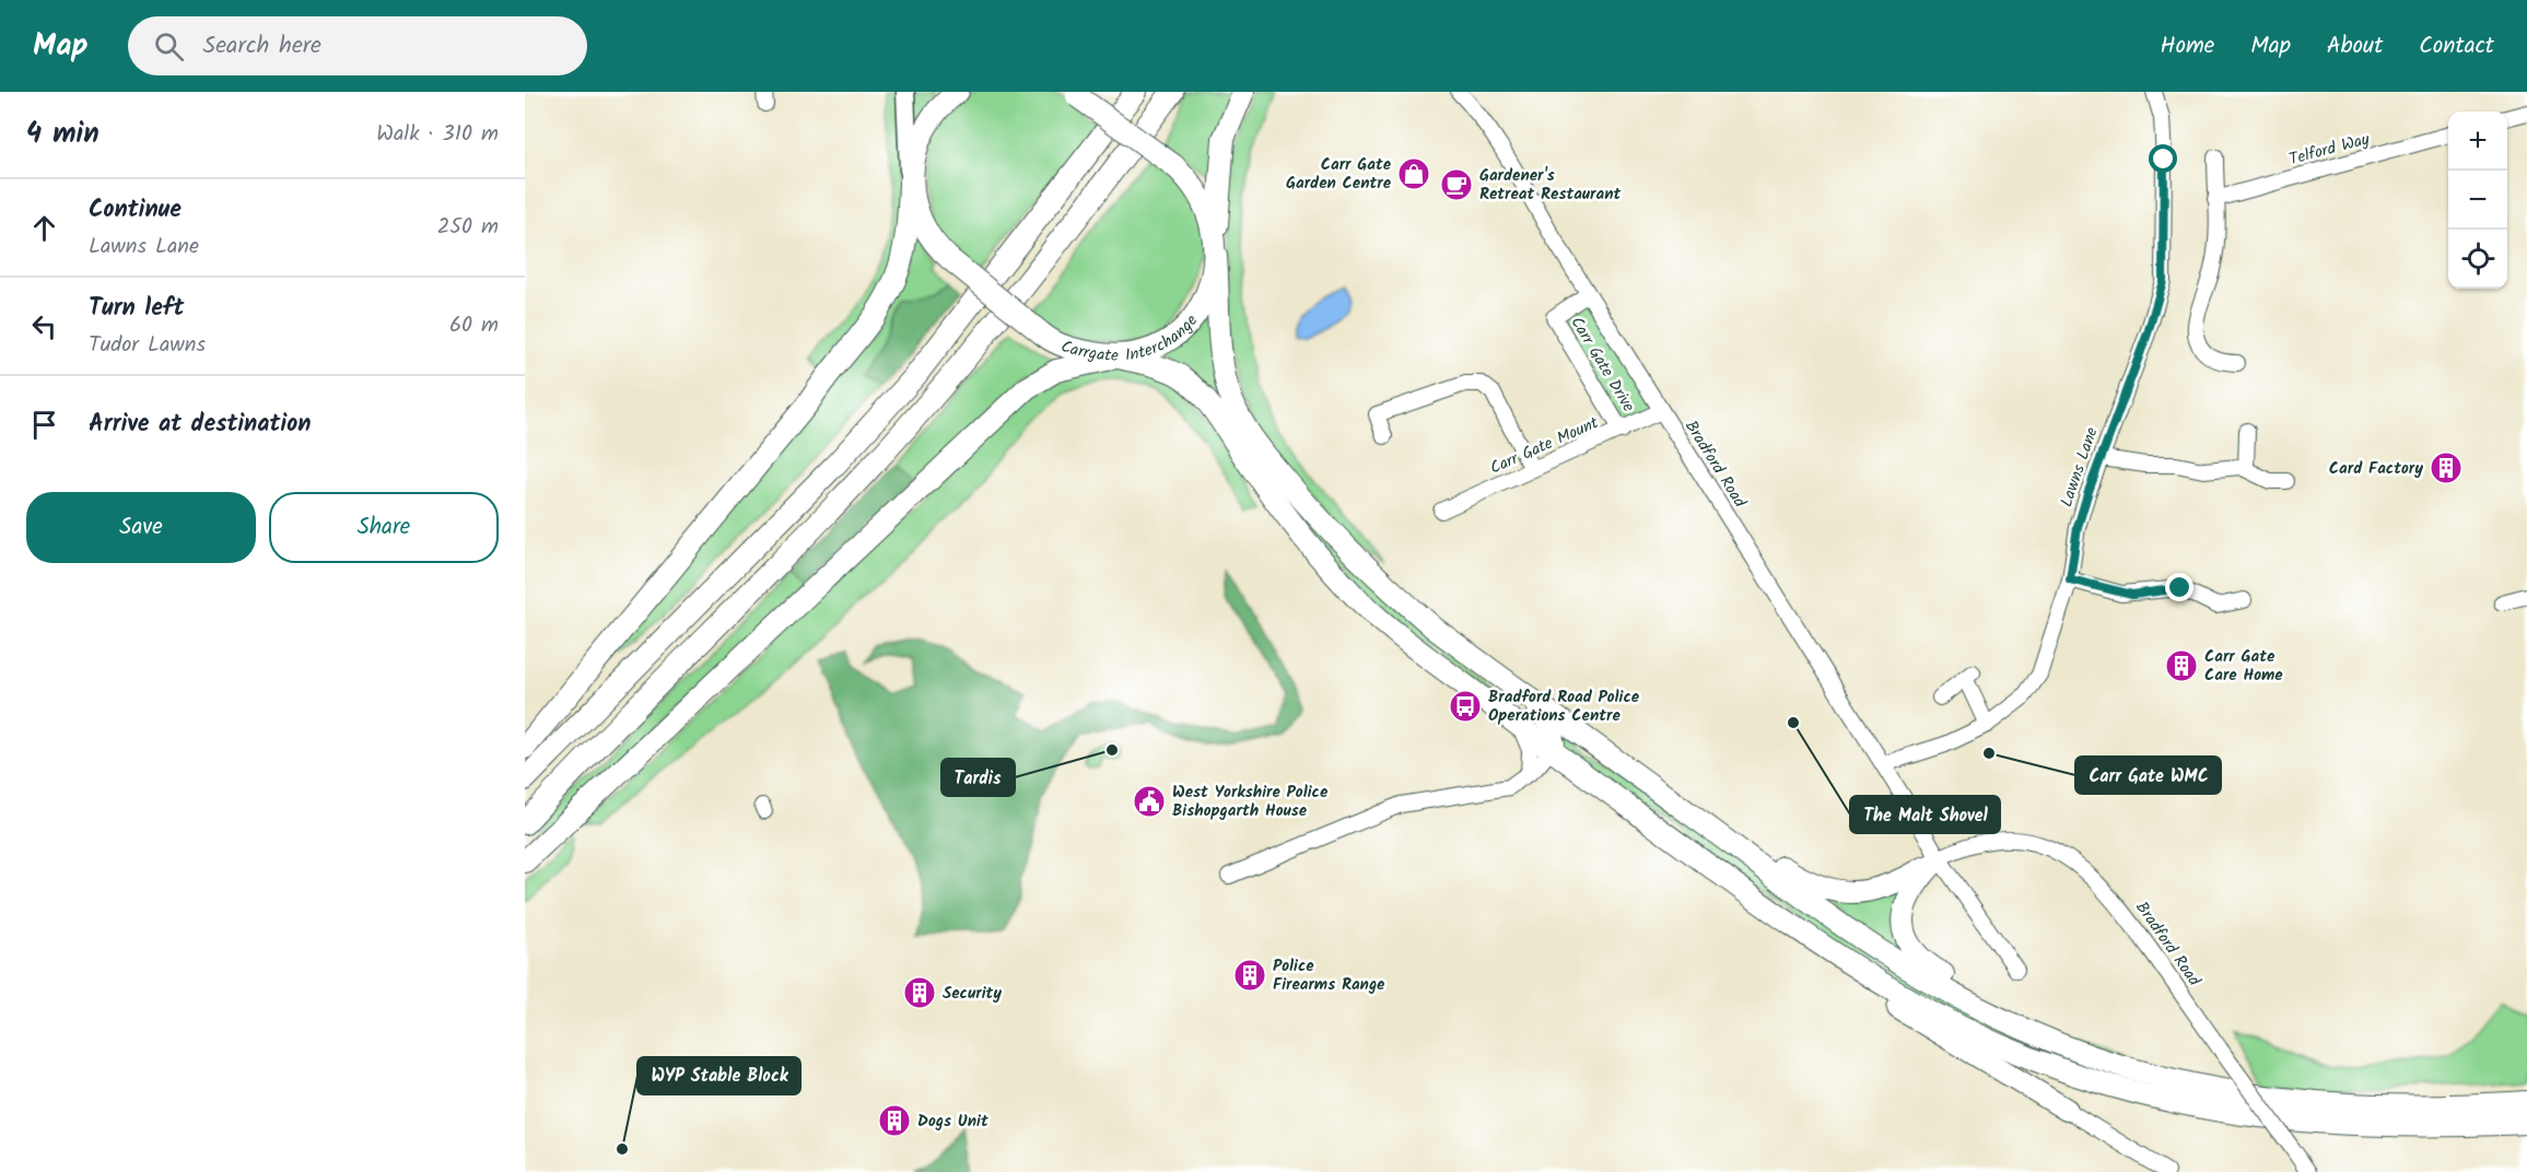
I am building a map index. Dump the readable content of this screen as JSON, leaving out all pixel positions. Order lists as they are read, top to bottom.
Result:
{
  "streets": {
    "highway": ["Carrgate Interchange"],
    "street": [
      "Telford Way",
      "Carr Gate Drive",
      "Carr Gate Mount",
      "Bradford Road",
      "Lawns Lane"
    ]
  },
  "crossings": [
    ["Carr Gate Drive", "Carr Gate Mount"],
    ["Carr Gate Drive", "Bradford Road"],
    ["Carr Gate Mount", "Bradford Road"],
    ["Bradford Road", "Lawns Lane"]
  ],
  "places": {
    "shop": ["Carr Gate Garden Centre"],
    "cafe": ["Gardener's Retreat Restaurant"],
    "building": [
      "Card Factory",
      "Carr Gate Care Home",
      "Police Firearms Range",
      "Security",
      "Dogs Unit"
    ],
    "bus stop": ["Bradford Road Police Operations Centre"],
    "other": [
      "The Malt Shovel",
      "Tardis",
      "Carr Gate WMC",
      "WYP Stable Block"
    ],
    "public building": ["West Yorkshire Police Bishopgarth House"]
  },
  "page": {
    "header": "Map",
    "search": "Search here",
    "nav": [
      "Home",
      "Map",
      "About",
      "Contact"
    ],
    "heading": ["4 min", "Walk · 310 m"],
    "map_buttons": ["+", "−"],
    "list": [
      ["Continue", "Lawns Lane", "250 m"],
      ["Turn left", "Tudor Lawns", "60 m"],
      "Arrive at destination"
    ],
    "buttons": ["Save", "Share"]
  }
}
